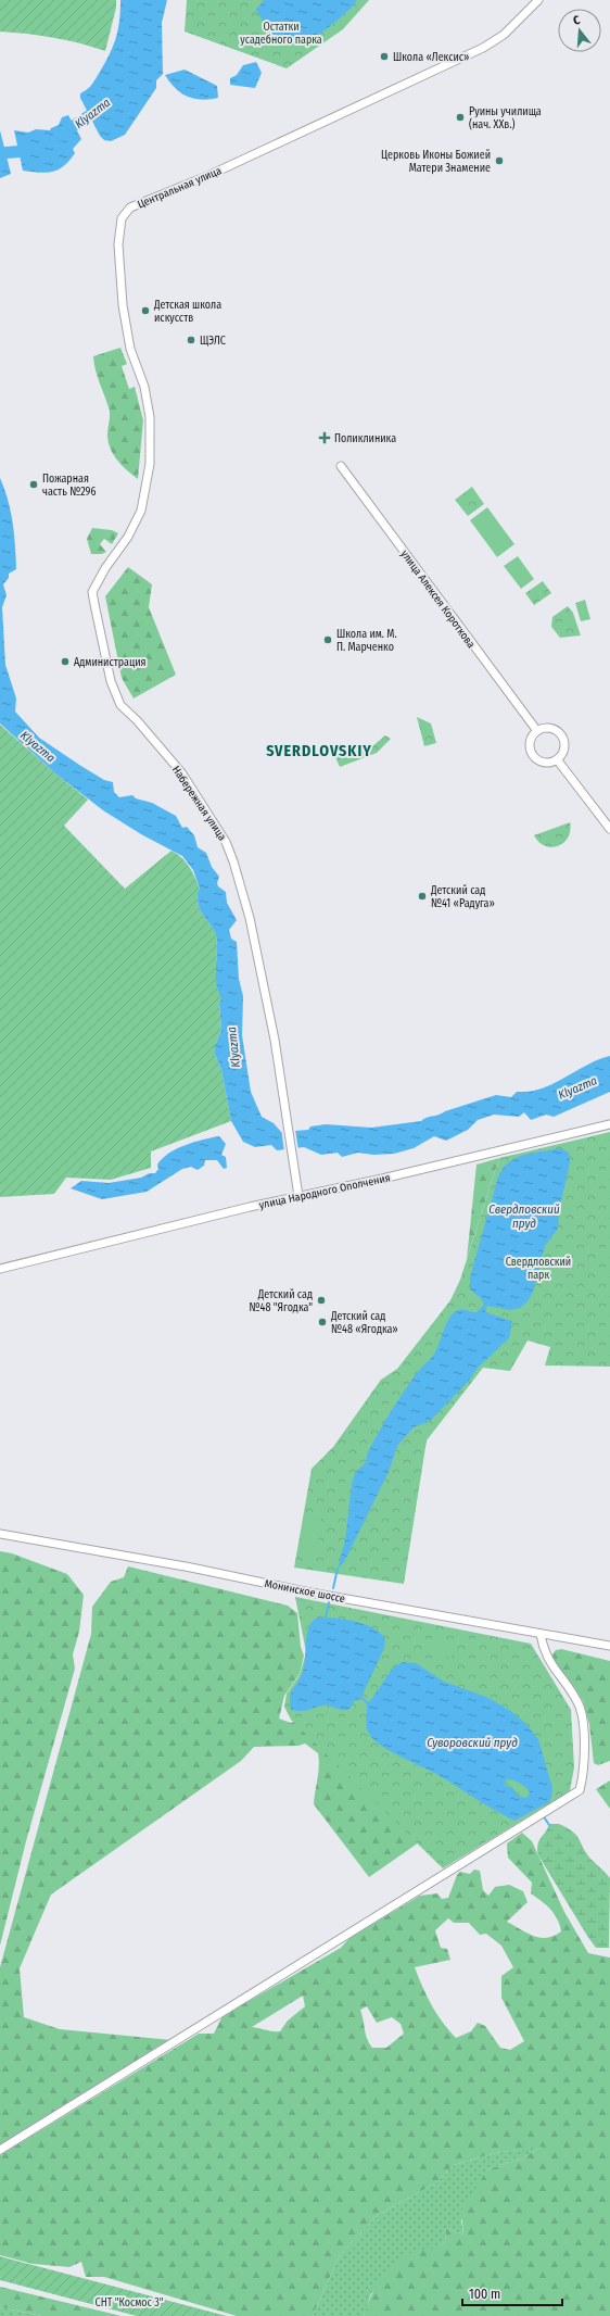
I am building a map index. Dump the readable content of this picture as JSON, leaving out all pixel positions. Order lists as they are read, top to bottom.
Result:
{
  "streets": {
    "street": [
      "Центральная улица",
      "улица Алексея Короткова",
      "Набережная улица",
      "улица Народного Ополчения",
      "Монинское шоссе"
    ]
  },
  "crossings": [
    ["Центральная улица", "Набережная улица"],
    ["Набережная улица", "улица Народного Ополчения"]
  ],
  "districts": ["SVERDLOVSKIY"],
  "water": ["Klyazma", "Свердловский пруд", "Суворовский пруд"],
  "parks": ["Остатки усадебного парка", "Свердловский парк", "СНТ \"Космос 3\""],
  "places": {
    "other": [
      "Школа «Лексис»",
      "Руины училища (нач. XXв.)",
      "Церковь Иконы Божией Матери Знамение",
      "Детская школа искусств",
      "ЩЭЛС",
      "Пожарная часть №296",
      "Школа им. М. П. Марченко",
      "Администрация",
      "Детский сад №41 «Радуга»",
      "Детский сад №48 \"Ягодка\"",
      "Детский сад №48 «Ягодка»"
    ],
    "health": ["Поликлиника"]
  },
  "scale_bar": "100 m",
  "north": "top"
}
